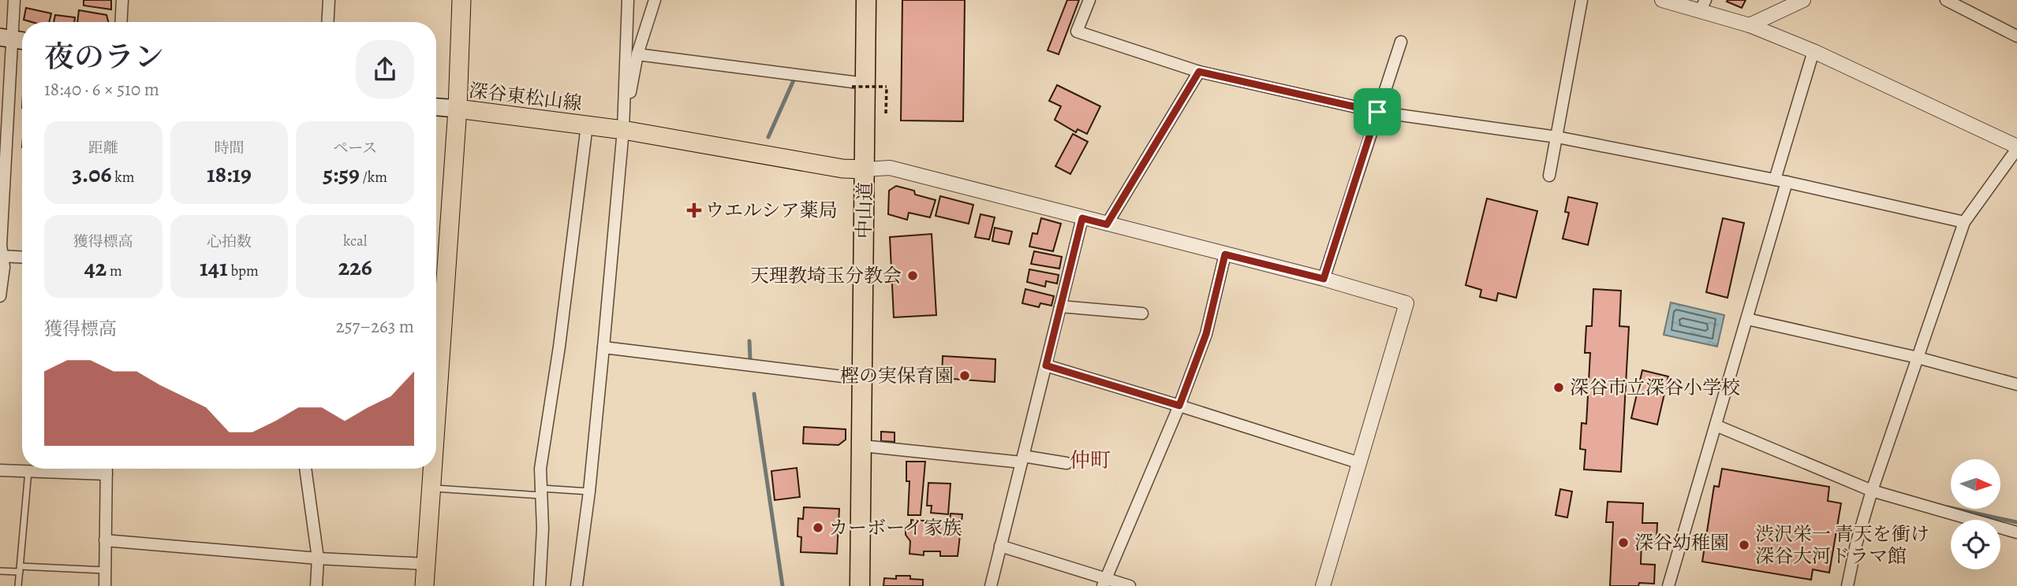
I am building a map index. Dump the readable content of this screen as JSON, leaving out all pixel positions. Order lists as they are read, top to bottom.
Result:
{
  "streets": {
    "highway": ["中山道"],
    "main road": ["深谷東松山線"]
  },
  "crossings": [
    ["深谷東松山線", "中山道"]
  ],
  "districts": ["仲町"],
  "places": {
    "health": ["ウエルシア薬局"],
    "other": [
      "天理教埼玉分教会",
      "樫の実保育園",
      "深谷市立深谷小学校",
      "カーボーイ家族",
      "深谷幼稚園",
      "渋沢栄一 青天を衝け 深谷大河ドラマ館"
    ]
  },
  "north": "right",
  "page": {
    "heading": ["夜のラン", "18:40 · 6 × 510 m"],
    "stats": [
      ["距離", "3.06 km"],
      ["時間", "18:19"],
      ["ペース", "5:59 /km"],
      ["獲得標高", "42 m"],
      ["心拍数", "141 bpm"],
      ["kcal", "226"]
    ],
    "chart": ["獲得標高", "257–263 m"]
  }
}
